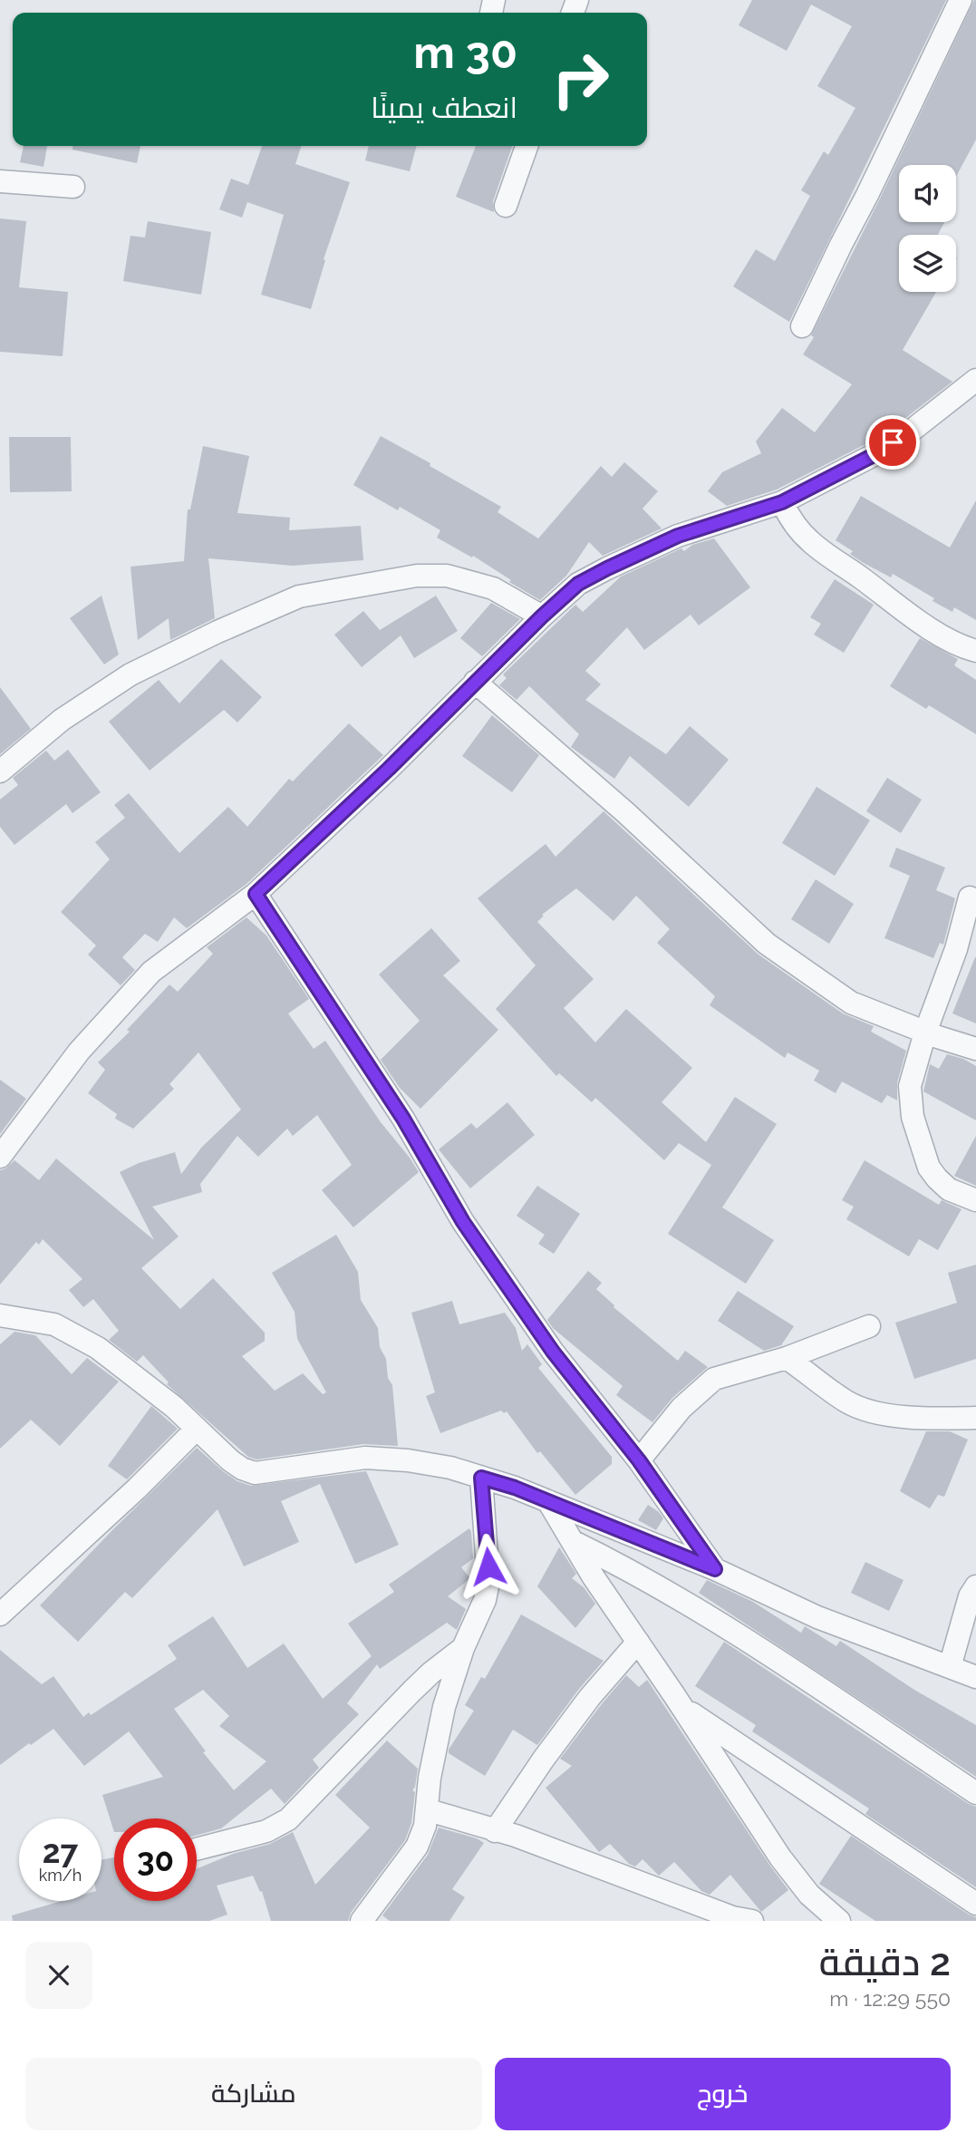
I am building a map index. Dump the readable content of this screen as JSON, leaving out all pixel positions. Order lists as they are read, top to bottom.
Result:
{
  "page": {
    "turn": ["30 m", "انعطف يمينًا"],
    "speed": "27 km/h",
    "limit": "30",
    "heading": ["2 دقيقة", "550 m · 12:29"],
    "buttons": ["خروج", "مشاركة"]
  }
}
